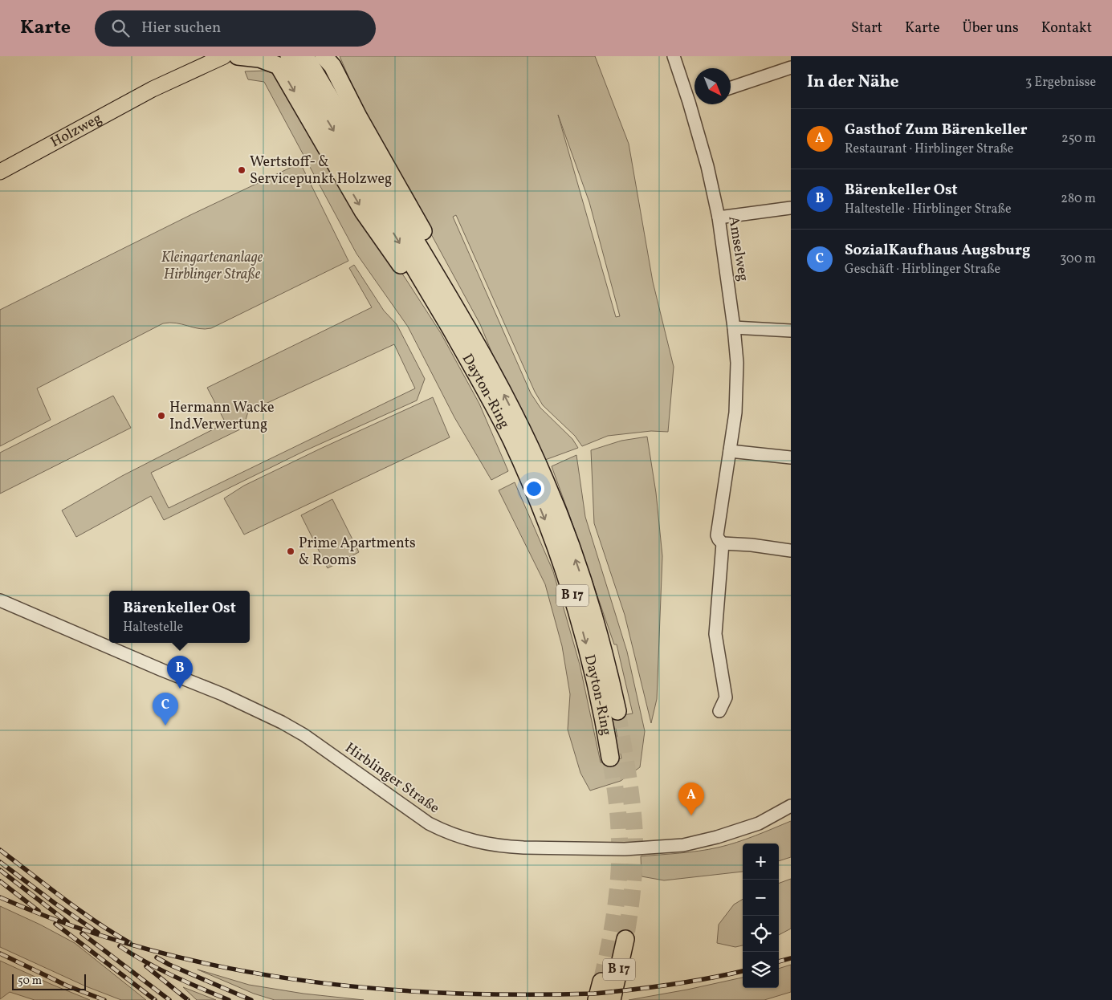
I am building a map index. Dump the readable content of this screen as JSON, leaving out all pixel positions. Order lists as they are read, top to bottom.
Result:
{
  "streets": {
    "highway": ["Dayton-Ring", "B 17"],
    "main road": ["Holzweg"],
    "street": ["Amselweg", "Hirblinger Straße"]
  },
  "parks": ["Kleingartenanlage Hirblinger Straße"],
  "places": ["Wertstoff- & Servicepunkt Holzweg", "Hermann Wacke Ind.Verwertung", "Prime Apartments & Rooms"],
  "scale_bar": "50 m",
  "north": "bottom right",
  "page": {
    "header": "Karte",
    "search": "Hier suchen",
    "nav": [
      "Start",
      "Karte",
      "Über uns",
      "Kontakt"
    ],
    "heading": ["In der Nähe", "3 Ergebnisse"],
    "list": [
      {
        "mark": "A",
        "name": "Gasthof Zum Bärenkeller",
        "note": "Restaurant · Hirblinger Straße",
        "value": "250 m"
      },
      {
        "mark": "B",
        "name": "Bärenkeller Ost",
        "note": "Haltestelle · Hirblinger Straße",
        "value": "280 m"
      },
      {
        "mark": "C",
        "name": "SozialKaufhaus Augsburg",
        "note": "Geschäft · Hirblinger Straße",
        "value": "300 m"
      }
    ],
    "popup": ["Bärenkeller Ost", "Haltestelle"],
    "pins": ["B", "C", "A"],
    "map_buttons": ["+", "−"],
    "scale": "50 m"
  }
}
